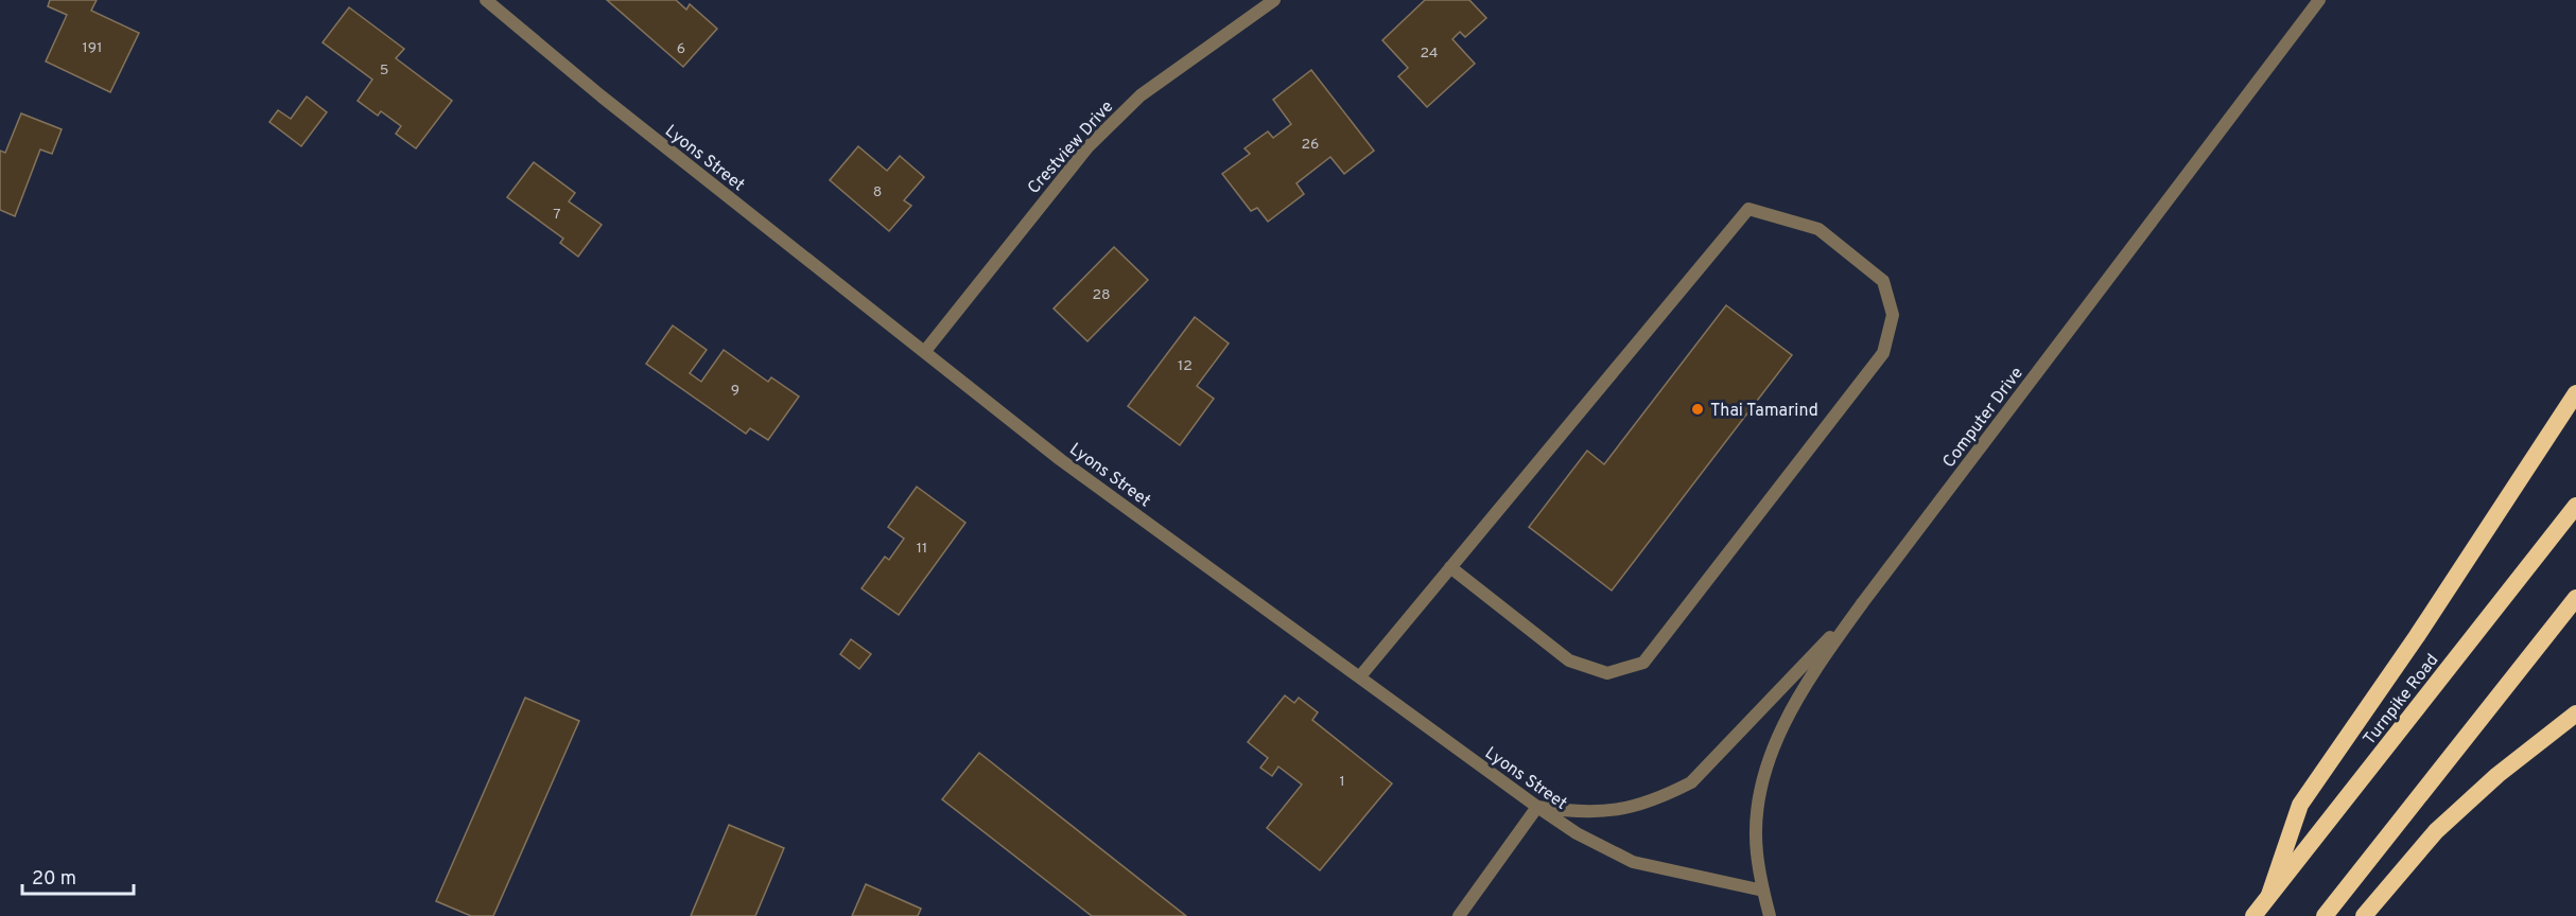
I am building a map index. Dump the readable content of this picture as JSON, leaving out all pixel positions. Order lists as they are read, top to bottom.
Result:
{
  "streets": {
    "highway": ["Turnpike Road"],
    "street": ["Crestview Drive", "Lyons Street", "Computer Drive"]
  },
  "crossings": [
    ["Crestview Drive", "Lyons Street"],
    ["Lyons Street", "Computer Drive"]
  ],
  "places": ["Thai Tamarind"],
  "house_numbers": [
    "191",
    "6",
    "24",
    "5",
    "26",
    "8",
    "7",
    "28",
    "12",
    "9",
    "11",
    "1"
  ],
  "scale_bar": "20 m"
}
